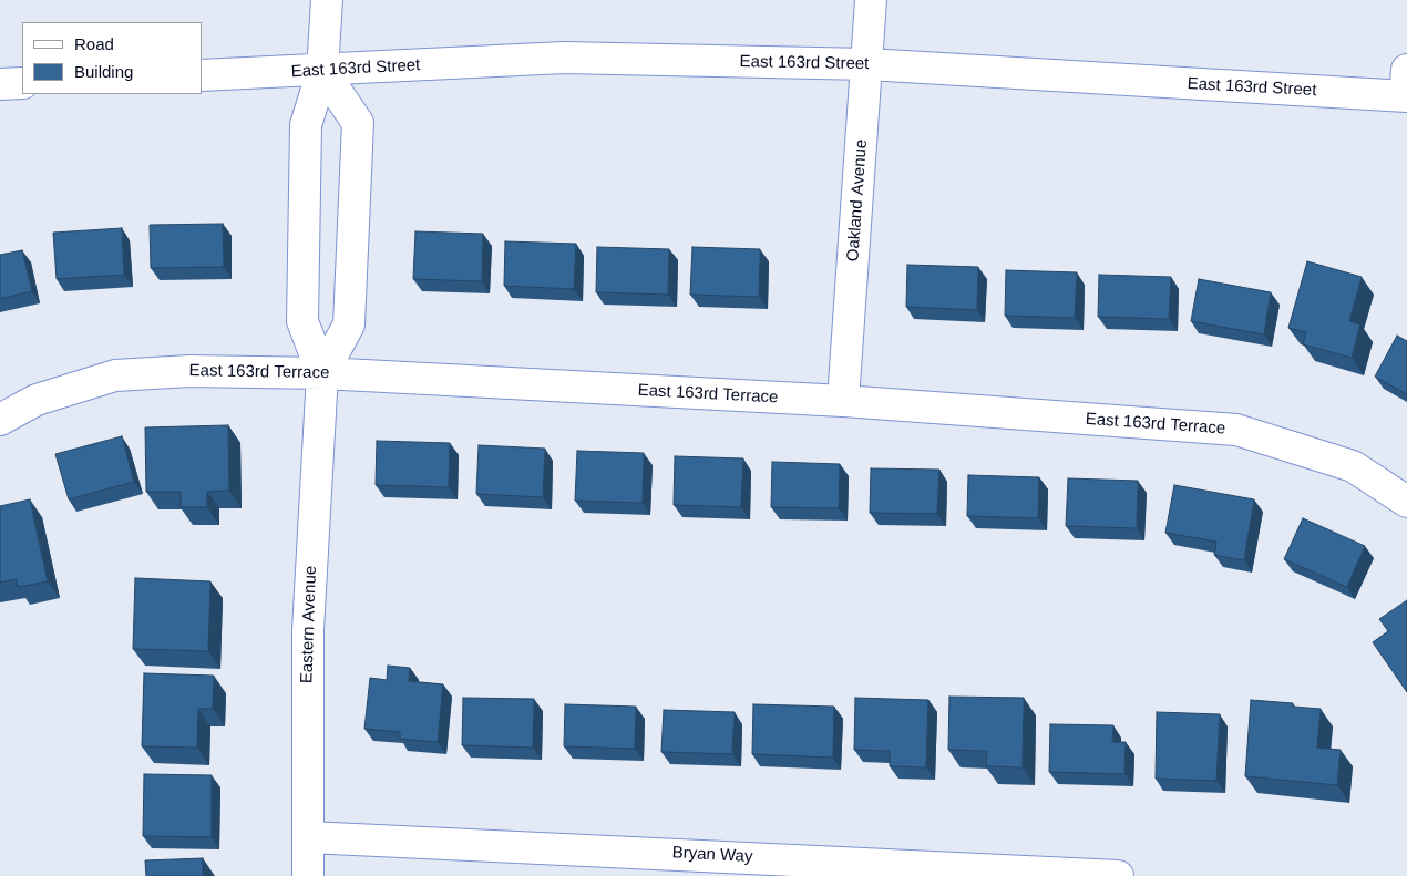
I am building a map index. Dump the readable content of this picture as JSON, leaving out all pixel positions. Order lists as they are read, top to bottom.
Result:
{
  "streets": {
    "street": [
      "East 163rd Street",
      "Oakland Avenue",
      "East 163rd Terrace",
      "Eastern Avenue",
      "Bryan Way"
    ]
  },
  "crossings": [
    ["East 163rd Street", "Oakland Avenue"],
    ["East 163rd Street", "Eastern Avenue"],
    ["Oakland Avenue", "East 163rd Terrace"],
    ["East 163rd Terrace", "Eastern Avenue"],
    ["Eastern Avenue", "Bryan Way"]
  ],
  "legend": ["Road", "Building"]
}
